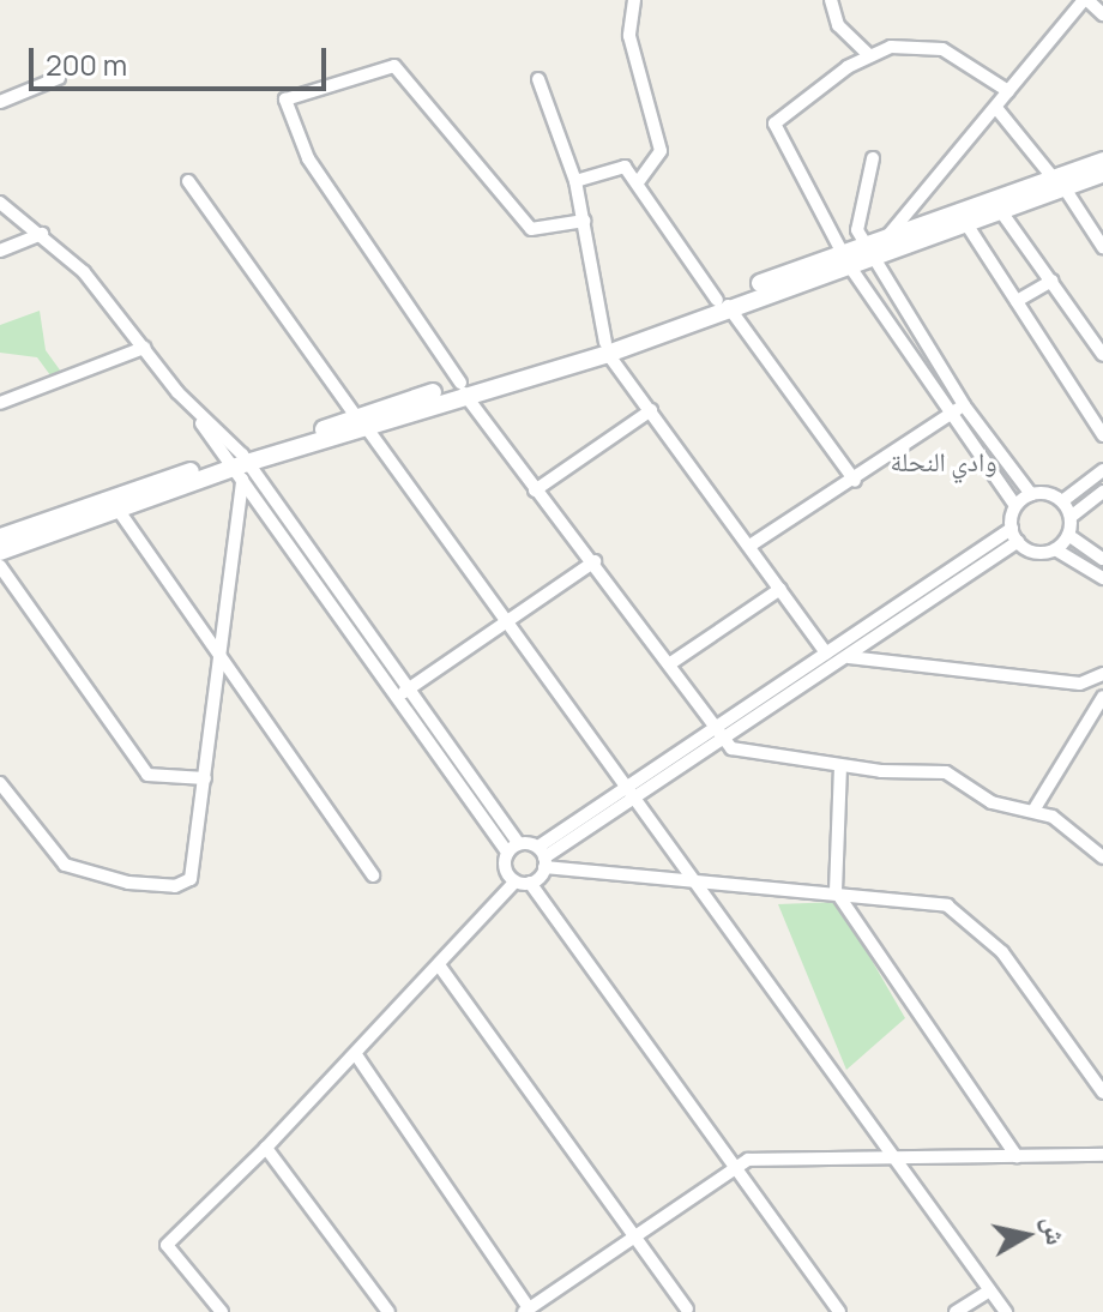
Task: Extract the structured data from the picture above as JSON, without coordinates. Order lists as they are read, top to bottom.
{
  "districts": ["وادي النحلة"],
  "scale_bar": "200 m",
  "north": "right"
}
